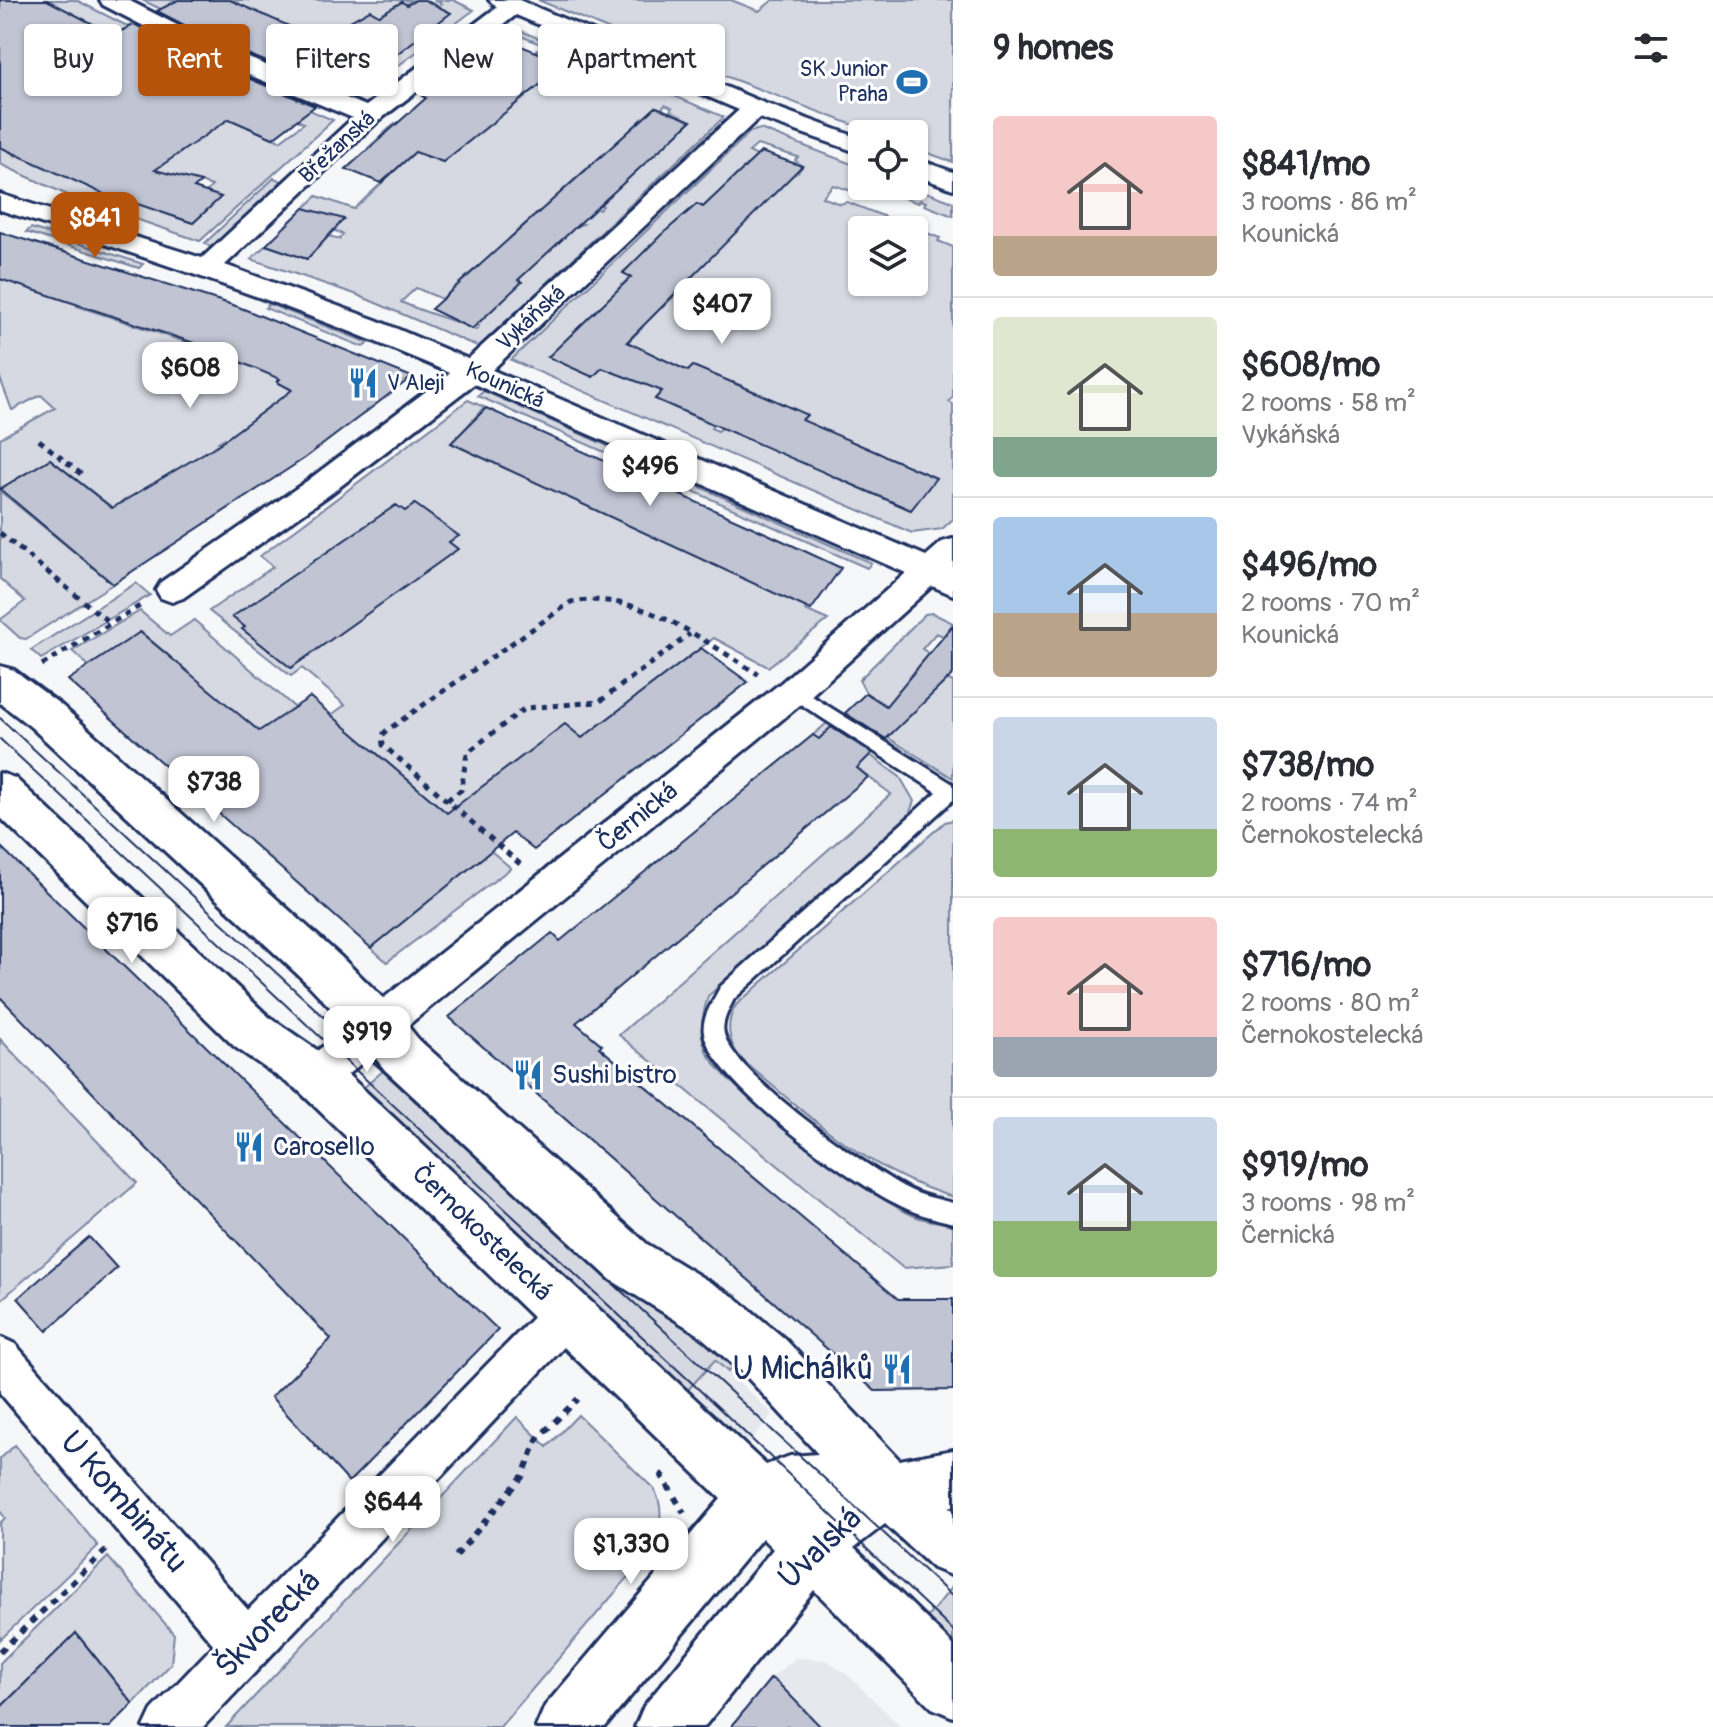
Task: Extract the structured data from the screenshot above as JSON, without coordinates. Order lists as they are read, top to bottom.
{
  "streets": {
    "main road": ["Černokostelecká", "Úvalská"],
    "street": [
      "Břežanská",
      "Vykáňská",
      "Kounická",
      "Černická",
      "U Kombinátu",
      "Škvorecká"
    ]
  },
  "crossings": [
    ["Břežanská", "Kounická"],
    ["Vykáňská", "Kounická"],
    ["Kounická", "Černická"],
    ["Černická", "Černokostelecká"],
    ["Černokostelecká", "Úvalská"],
    ["Černokostelecká", "Škvorecká"],
    ["U Kombinátu", "Škvorecká"]
  ],
  "places": {
    "sports": ["SK Junior Praha"],
    "restaurant": [
      "V Aleji",
      "Sushi bistro",
      "Carosello",
      "U Michálků"
    ]
  },
  "page": {
    "heading": "9 homes",
    "chip": [
      "Buy",
      "Rent",
      "Filters",
      "New",
      "Apartment"
    ],
    "list": [
      {
        "name": "$841/mo",
        "note": "3 rooms · 86 m² · Kounická"
      },
      {
        "name": "$608/mo",
        "note": "2 rooms · 58 m² · Vykáňská"
      },
      {
        "name": "$496/mo",
        "note": "2 rooms · 70 m² · Kounická"
      },
      {
        "name": "$738/mo",
        "note": "2 rooms · 74 m² · Černokostelecká"
      },
      {
        "name": "$716/mo",
        "note": "2 rooms · 80 m² · Černokostelecká"
      },
      {
        "name": "$919/mo",
        "note": "3 rooms · 98 m² · Černická"
      }
    ],
    "price": [
      "$841",
      "$407",
      "$608",
      "$496",
      "$738",
      "$716",
      "$919",
      "$644",
      "$1,330"
    ]
  }
}
